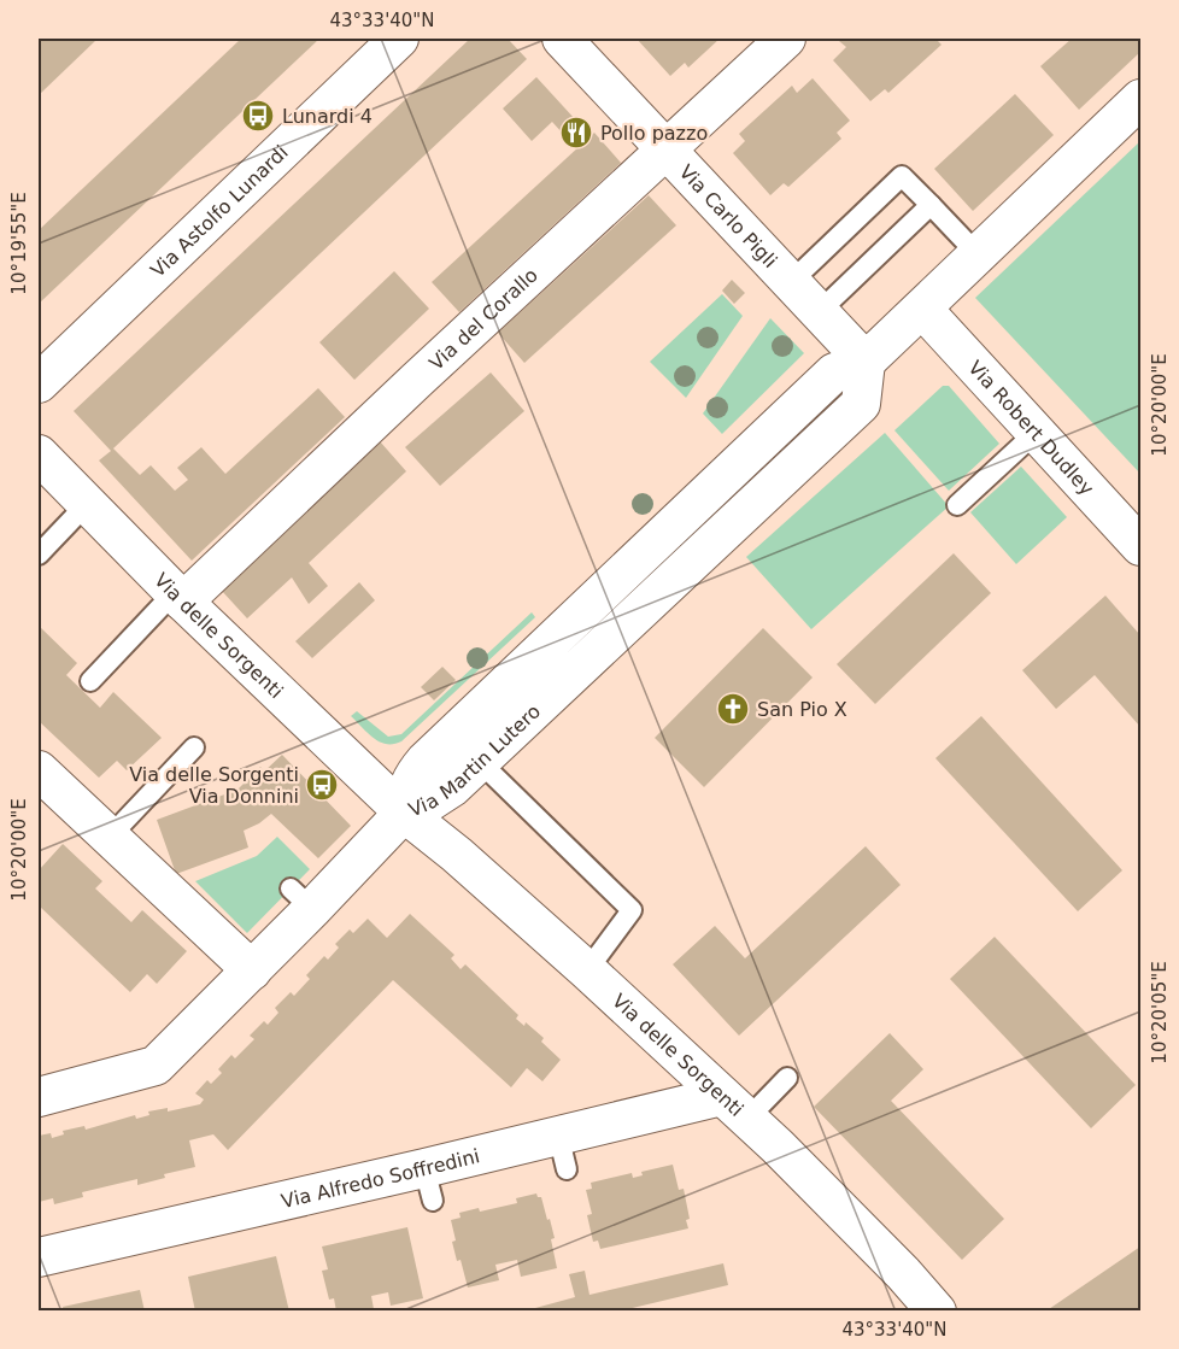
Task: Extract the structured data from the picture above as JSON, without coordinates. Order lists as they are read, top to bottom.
{
  "streets": {
    "street": [
      "Via Astolfo Lunardi",
      "Via Carlo Pigli",
      "Via del Corallo",
      "Via Robert Dudley",
      "Via delle Sorgenti",
      "Via Martin Lutero",
      "Via Alfredo Soffredini"
    ]
  },
  "crossings": [
    ["Via Carlo Pigli", "Via del Corallo"],
    ["Via Carlo Pigli", "Via Martin Lutero"],
    ["Via del Corallo", "Via delle Sorgenti"],
    ["Via Robert Dudley", "Via Martin Lutero"],
    ["Via delle Sorgenti", "Via Martin Lutero"],
    ["Via delle Sorgenti", "Via Alfredo Soffredini"]
  ],
  "places": {
    "bus stop": ["Lunardi 4", "Via delle Sorgenti Via Donnini"],
    "restaurant": ["Pollo pazzo"],
    "church": ["San Pio X"]
  },
  "coordinates": [
    "43°33'40\"N",
    "10°19'55\"E",
    "10°20'00\"E",
    "10°20'05\"E"
  ]
}
